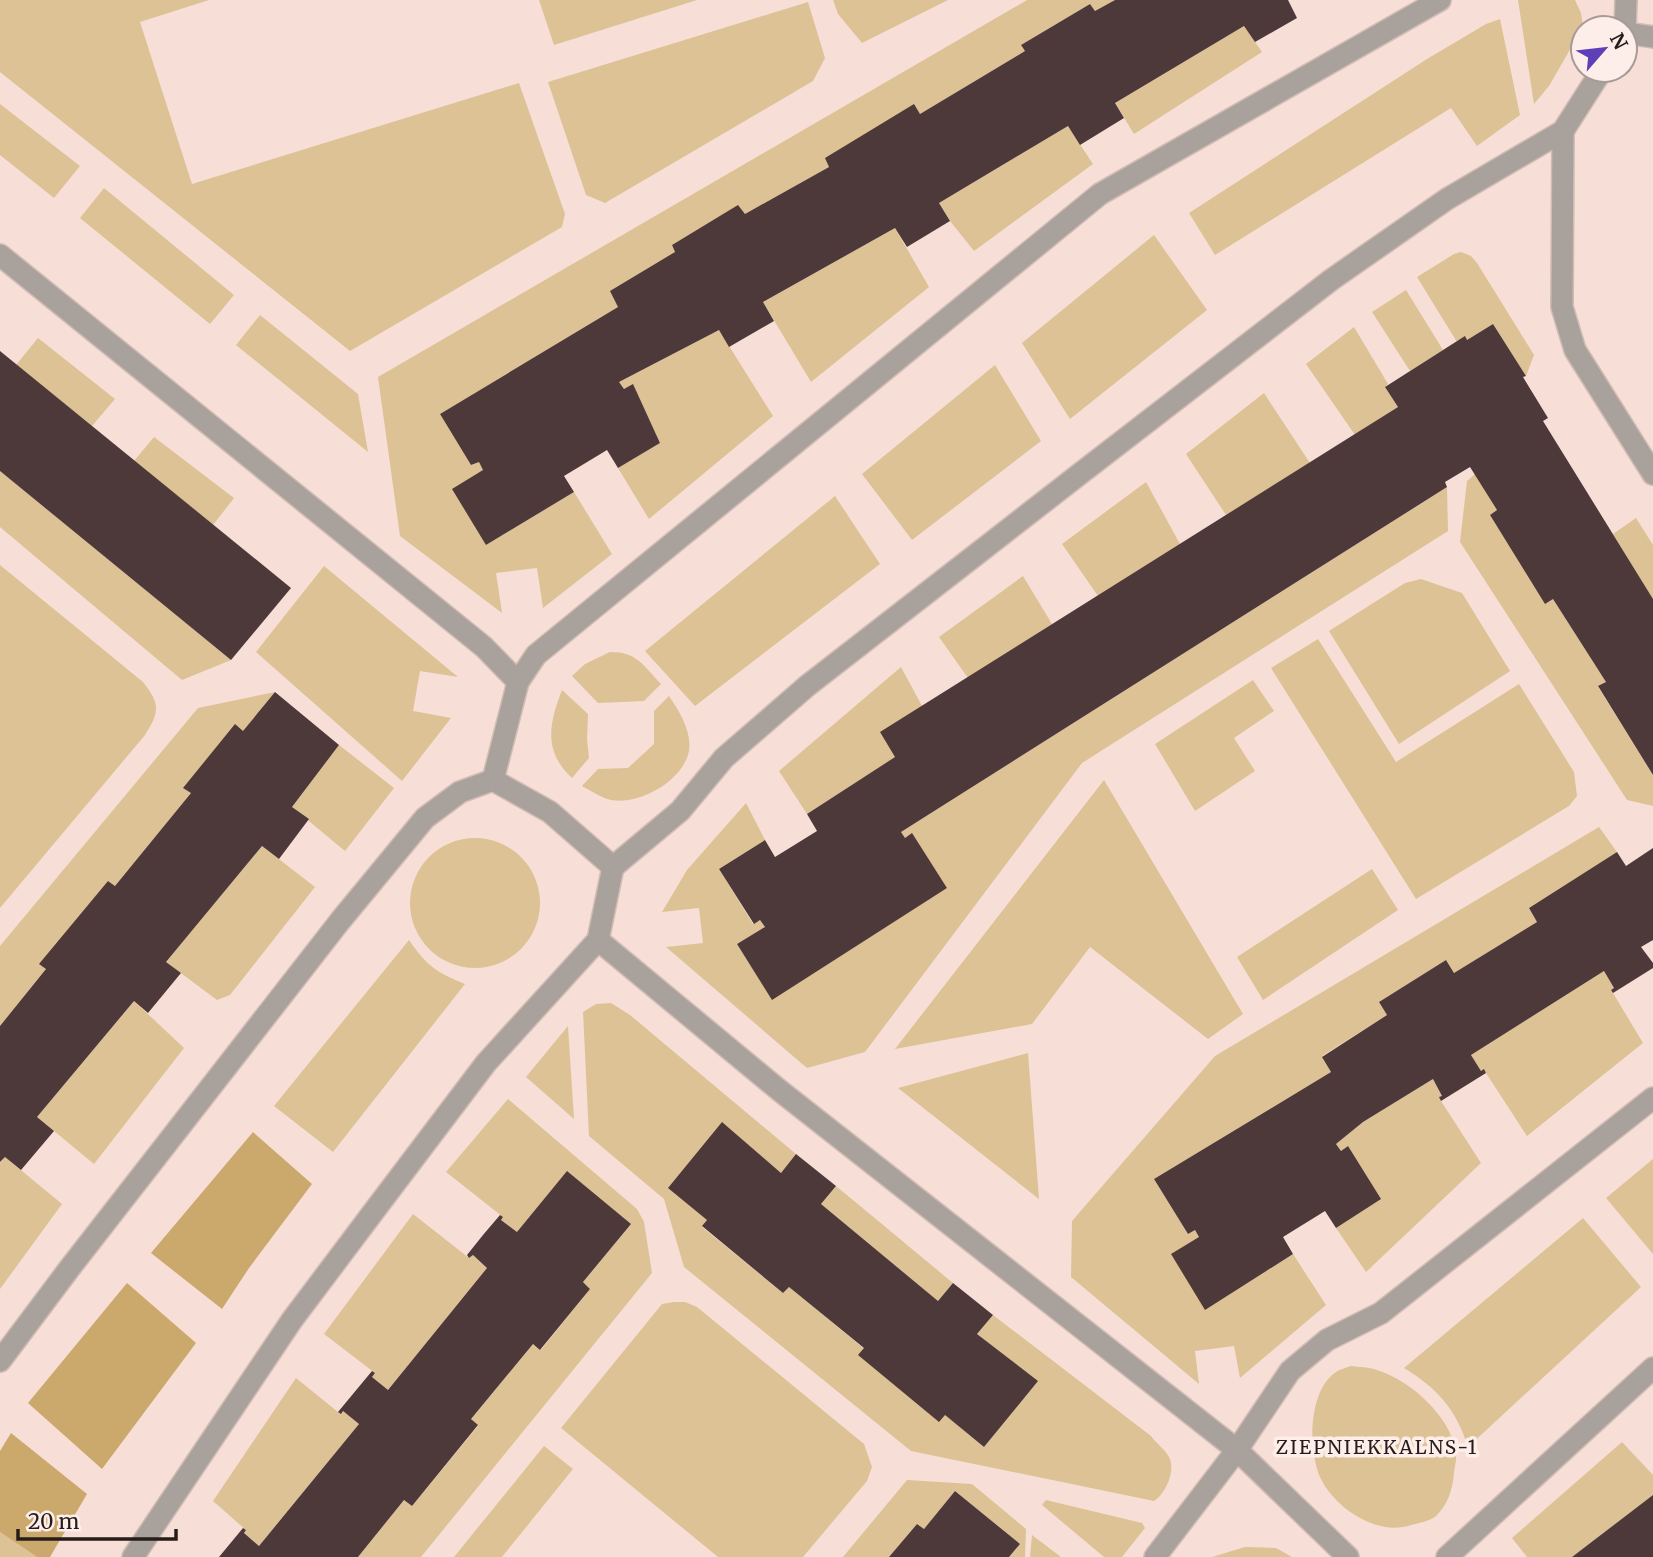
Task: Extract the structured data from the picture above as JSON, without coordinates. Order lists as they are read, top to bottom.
{
  "districts": ["ZIEPNIEKKALNS-1"],
  "scale_bar": "20 m",
  "north": "top right"
}
